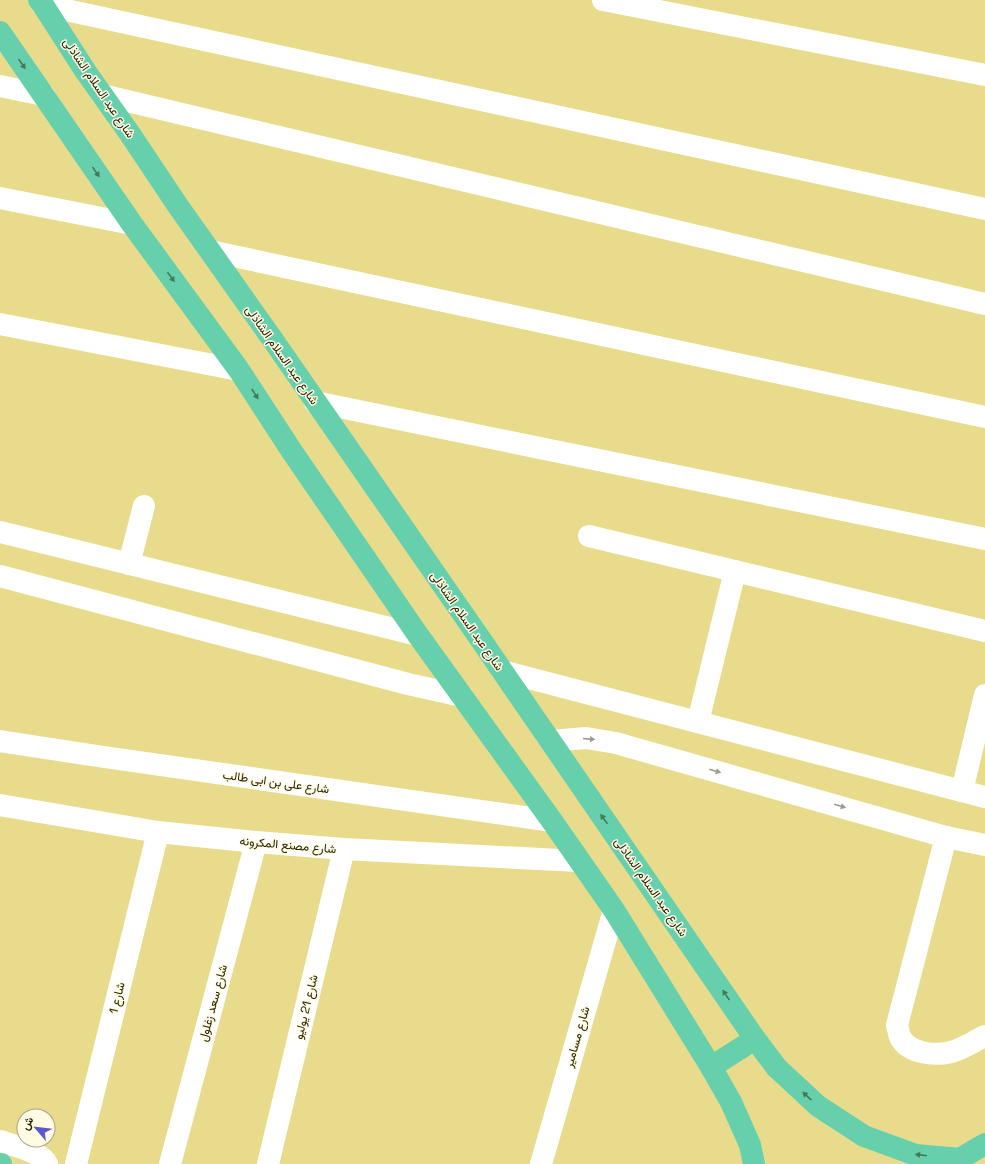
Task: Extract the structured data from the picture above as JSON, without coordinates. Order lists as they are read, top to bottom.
{
  "streets": {
    "main road": ["شارع عبد السلام الشاذلى"],
    "street": [
      "شارع على بن ابى طالب",
      "شارع مصنع المكرونه",
      "شارع 1",
      "شارع سعد زغلول",
      "شارع 21 يوليو",
      "شارع مسامير"
    ]
  },
  "crossings": [
    ["شارع مصنع المكرونه", "شارع 1"],
    ["شارع مصنع المكرونه", "شارع سعد زغلول"],
    ["شارع مصنع المكرونه", "شارع 21 يوليو"]
  ],
  "north": "top left"
}
